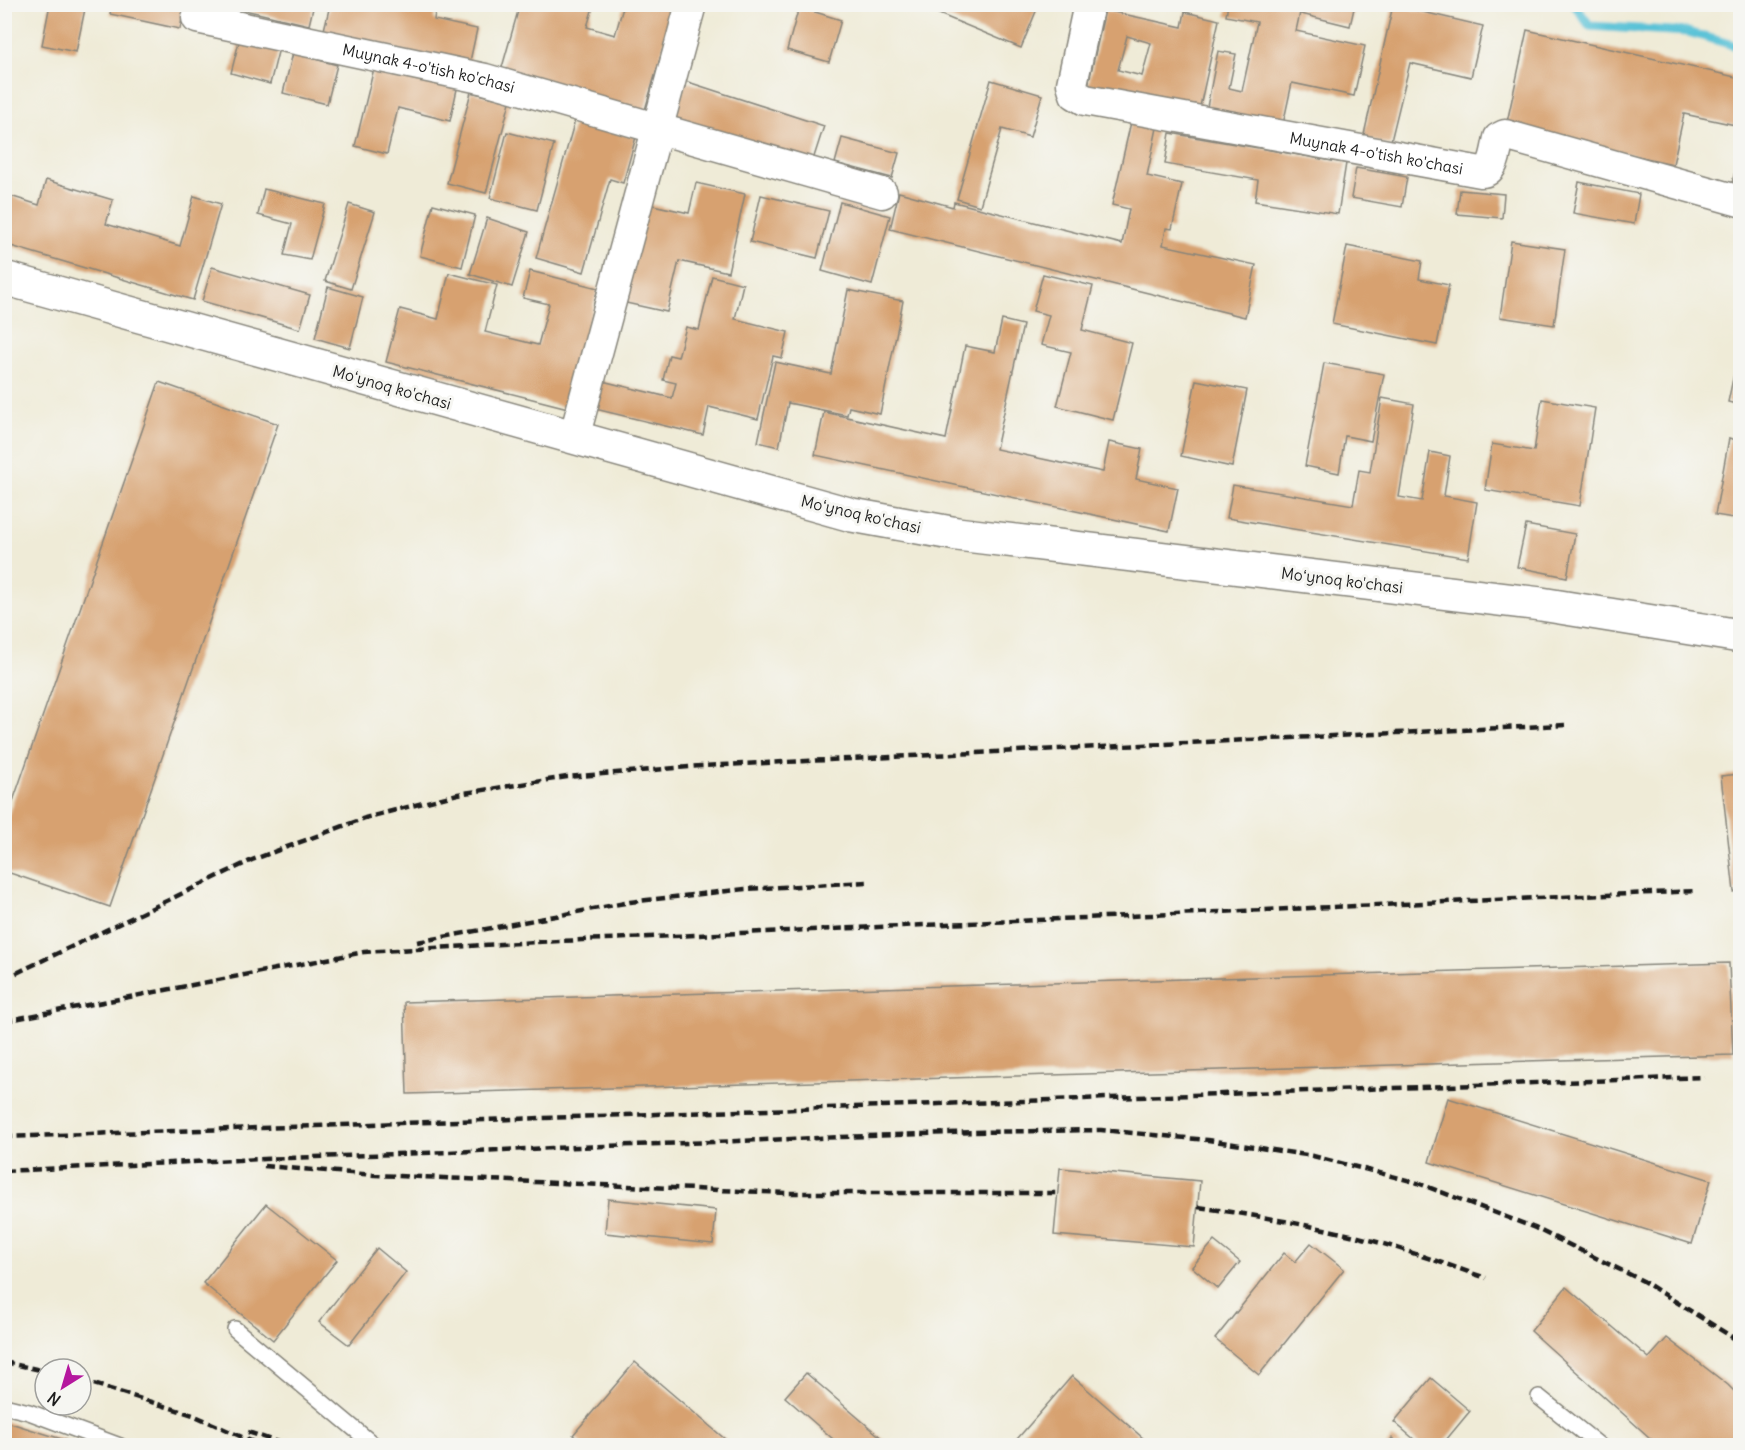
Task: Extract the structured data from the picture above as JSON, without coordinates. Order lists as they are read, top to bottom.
{
  "streets": {
    "street": ["Muynak 4-o'tish ko'chasi", "Moʻynoq ko'chasi"]
  },
  "north": "bottom left"
}
